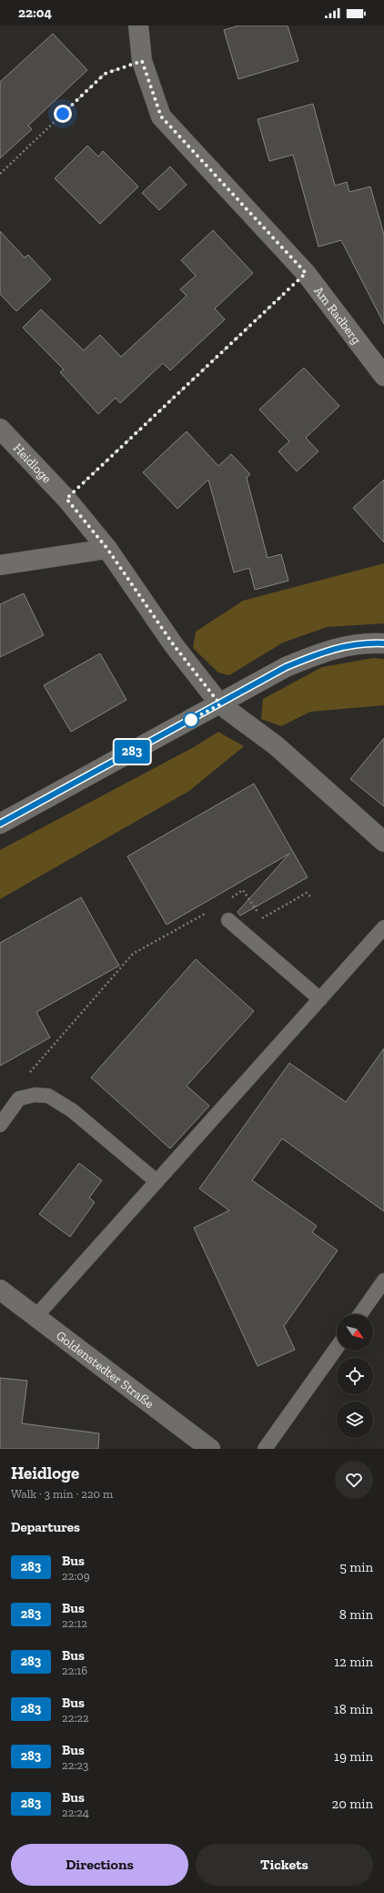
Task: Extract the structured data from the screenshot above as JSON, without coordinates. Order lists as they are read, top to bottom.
{
  "streets": {
    "street": ["Am Radberg", "Heidloge", "Goldenstedter Straße"]
  },
  "lines": ["bus line 283"],
  "north": "bottom right",
  "page": {
    "status": "22:04",
    "on_map": "283",
    "heading": [
      ["Heidloge", "Walk · 3 min · 220 m"],
      "Departures"
    ],
    "list": [
      {
        "mark": "283",
        "name": "Bus",
        "note": "22:09",
        "value": "5 min"
      },
      {
        "mark": "283",
        "name": "Bus",
        "note": "22:12",
        "value": "8 min"
      },
      {
        "mark": "283",
        "name": "Bus",
        "note": "22:16",
        "value": "12 min"
      },
      {
        "mark": "283",
        "name": "Bus",
        "note": "22:22",
        "value": "18 min"
      },
      {
        "mark": "283",
        "name": "Bus",
        "note": "22:23",
        "value": "19 min"
      },
      {
        "mark": "283",
        "name": "Bus",
        "note": "22:24",
        "value": "20 min"
      }
    ],
    "buttons": ["Directions", "Tickets"]
  }
}
